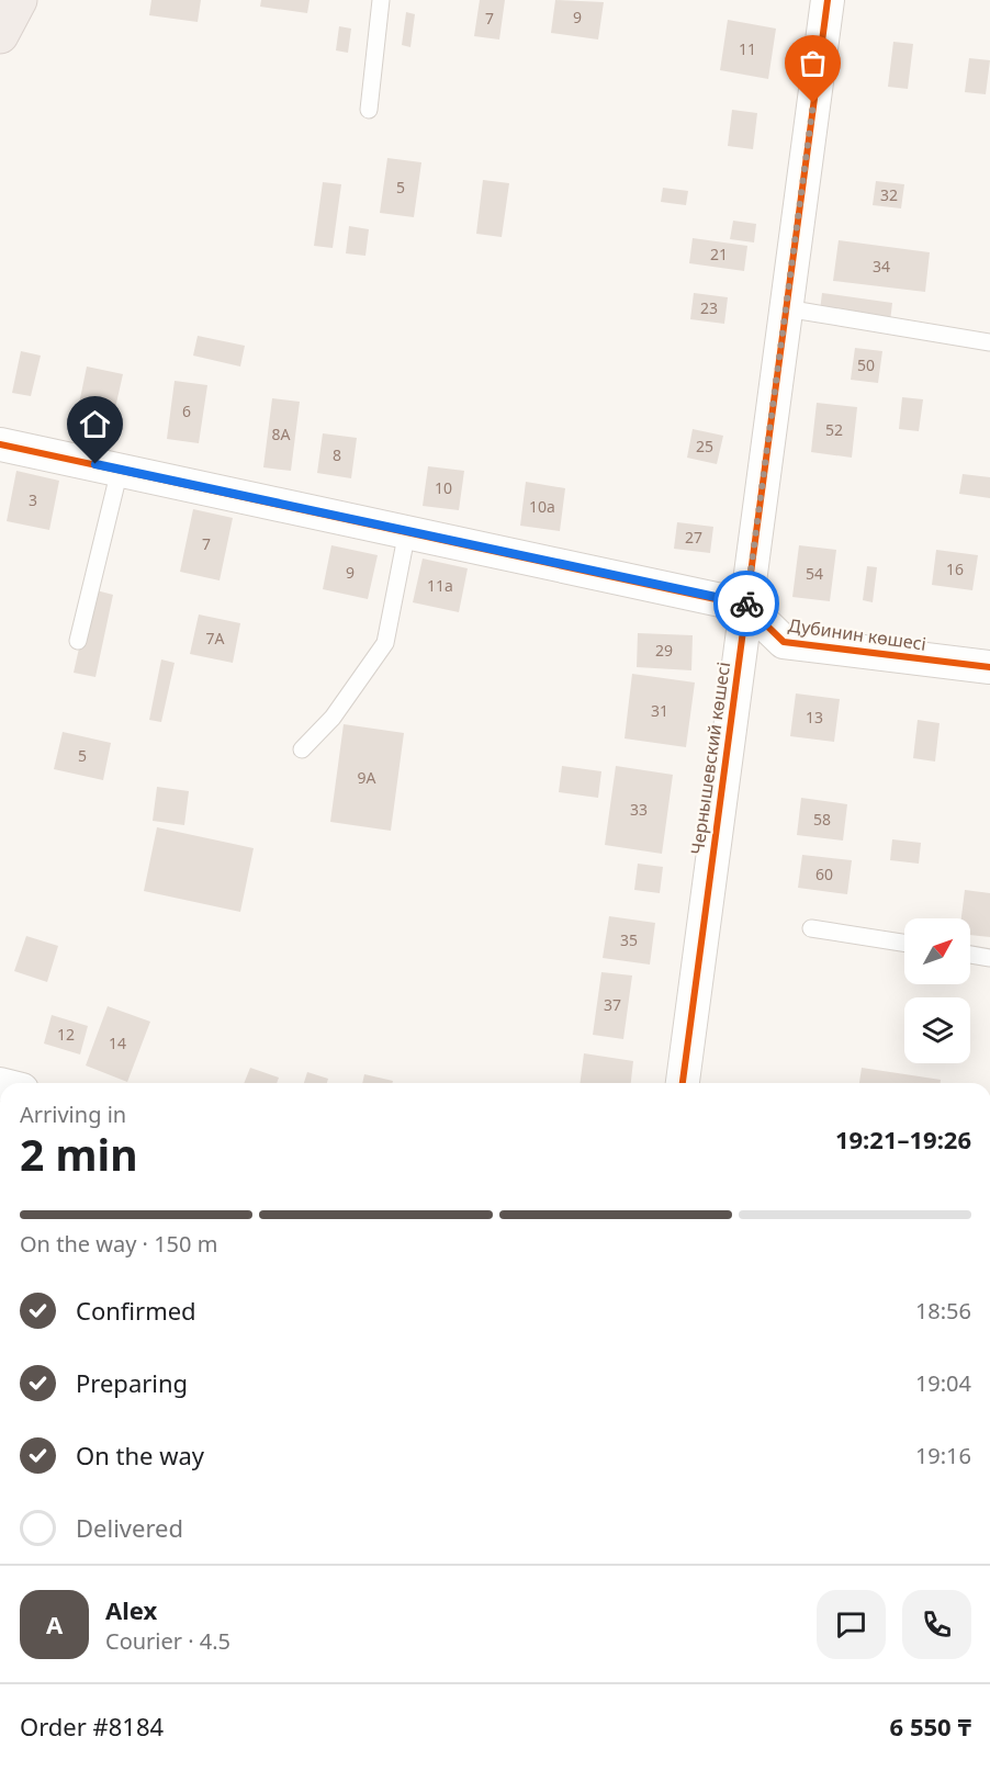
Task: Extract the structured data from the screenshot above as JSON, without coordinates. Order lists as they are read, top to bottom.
{
  "streets": {
    "street": ["Дубинин көшесі", "Чернышевский көшесі"]
  },
  "crossings": [
    ["Дубинин көшесі", "Чернышевский көшесі"]
  ],
  "house_numbers": [
    "9",
    "7",
    "11",
    "5",
    "32",
    "21",
    "34",
    "23",
    "50",
    "6",
    "52",
    "8А",
    "25",
    "8",
    "10",
    "3",
    "10а",
    "27",
    "7",
    "16",
    "9",
    "54",
    "11а",
    "7А",
    "29",
    "31",
    "13",
    "5",
    "9А",
    "33",
    "58",
    "60",
    "35",
    "37",
    "12",
    "14"
  ],
  "north": "top right",
  "page": {
    "heading": ["2 min", "Arriving in", "19:21–19:26"],
    "panel": [
      "Alex",
      "Courier · 4.5",
      "Order #8184",
      "6 550 ₸"
    ],
    "bar": "On the way · 150 m",
    "list": [
      ["Confirmed", "18:56"],
      ["Preparing", "19:04"],
      ["On the way", "19:16"],
      "Delivered"
    ],
    "round": "A"
  }
}
